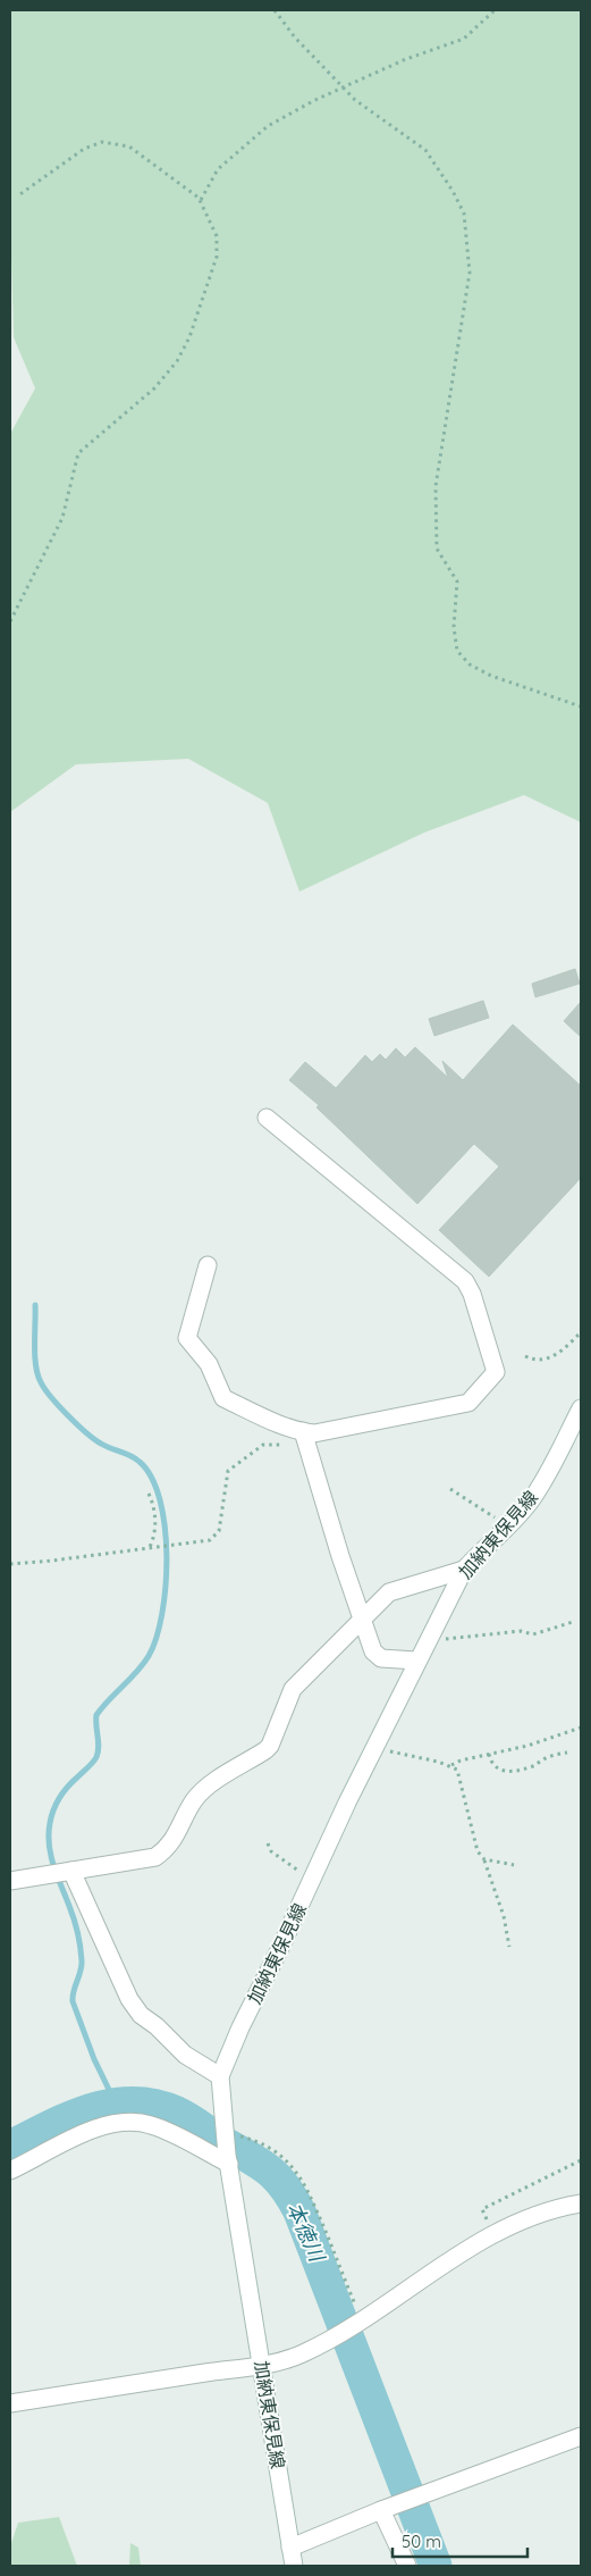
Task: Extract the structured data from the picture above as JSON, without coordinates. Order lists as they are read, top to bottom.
{
  "streets": {
    "street": ["加納東保見線"]
  },
  "water": ["本徳川"],
  "scale_bar": "50 m"
}
